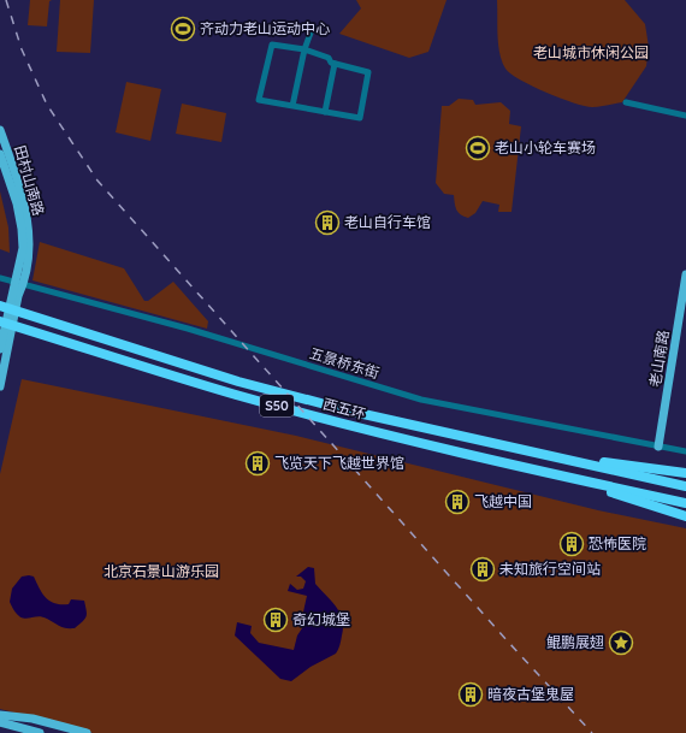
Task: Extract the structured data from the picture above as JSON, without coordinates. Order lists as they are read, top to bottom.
{
  "streets": {
    "highway": ["S50", "西五环"],
    "main road": ["田村山南路", "老山南路"],
    "street": ["五景桥东街"]
  },
  "crossings": [
    ["田村山南路", "五景桥东街"],
    ["老山南路", "五景桥东街"]
  ],
  "parks": ["老山城市休闲公园", "北京石景山游乐园"],
  "places": {
    "sports": ["齐动力老山运动中心", "老山小轮车赛场"],
    "building": [
      "老山自行车馆",
      "飞览天下飞越世界馆",
      "飞越中国",
      "恐怖医院",
      "未知旅行空间站",
      "奇幻城堡",
      "暗夜古堡鬼屋"
    ],
    "place": ["鲲鹏展翅"]
  }
}
